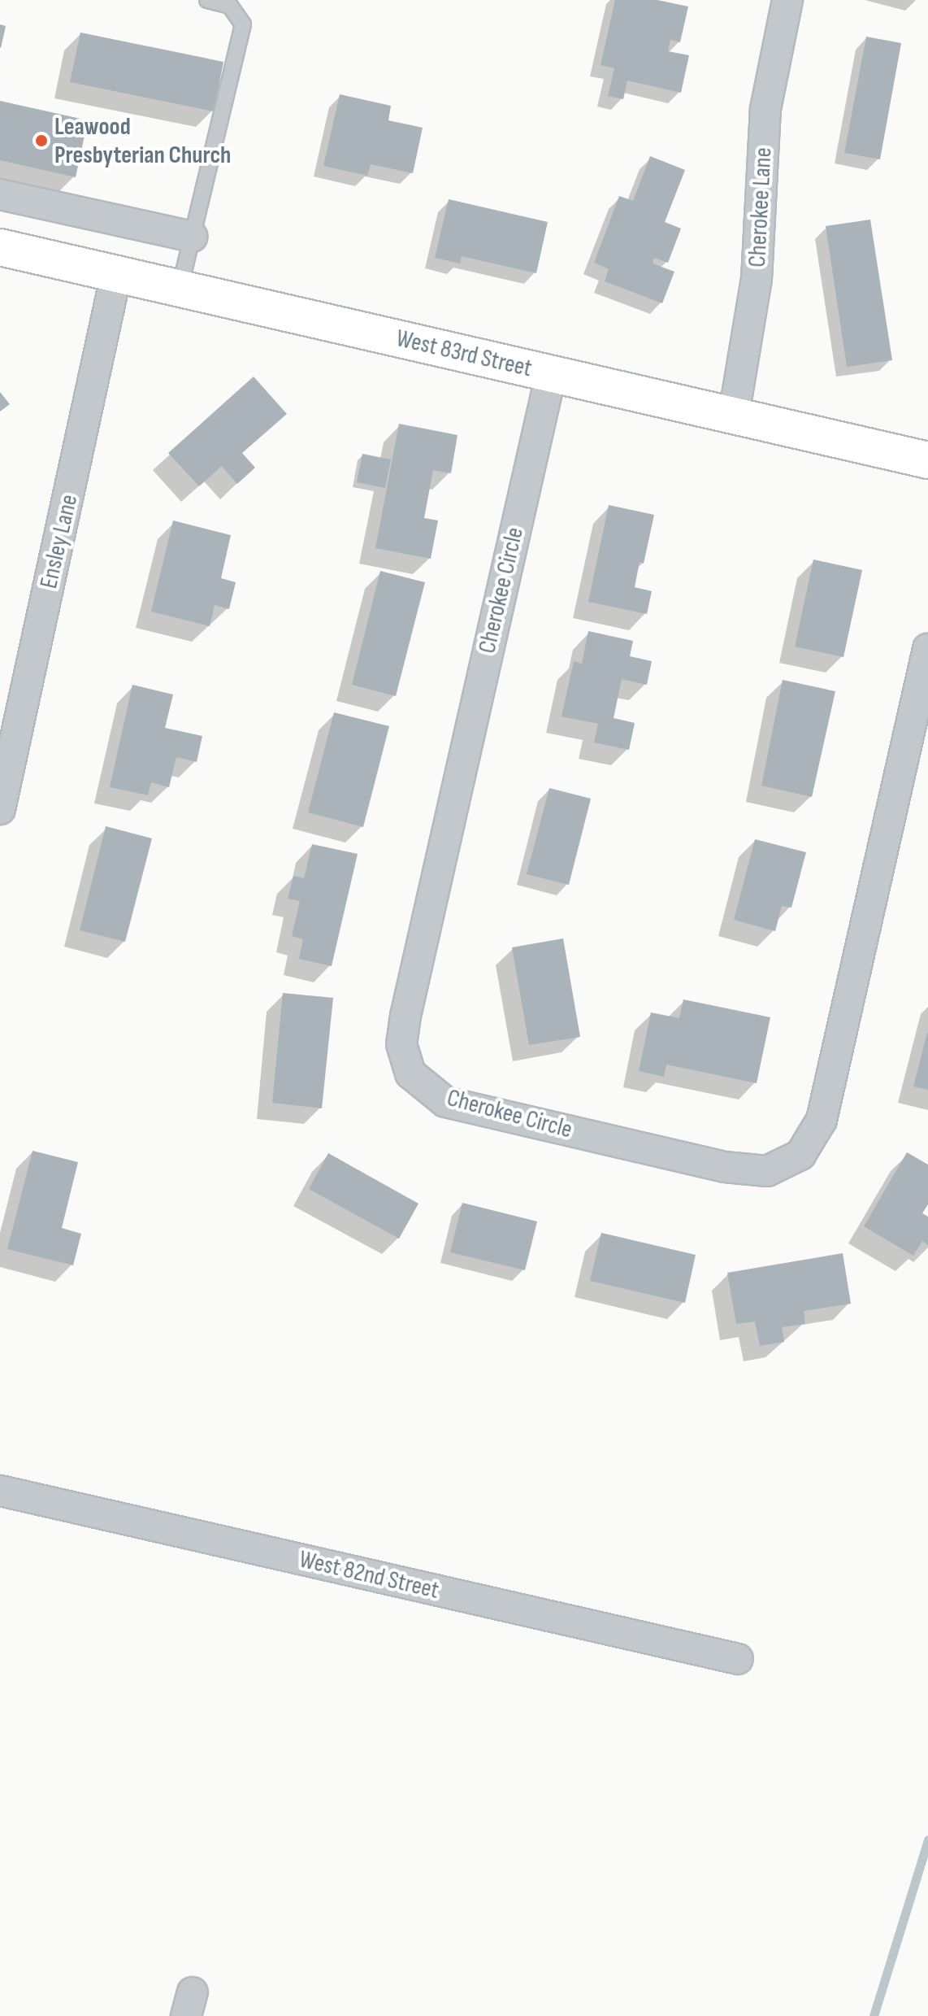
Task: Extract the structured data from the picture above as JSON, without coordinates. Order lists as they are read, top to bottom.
{
  "streets": {
    "street": [
      "Cherokee Lane",
      "West 83rd Street",
      "Ensley Lane",
      "Cherokee Circle",
      "West 82nd Street"
    ]
  },
  "crossings": [
    ["Cherokee Lane", "West 83rd Street"],
    ["West 83rd Street", "Ensley Lane"],
    ["West 83rd Street", "Cherokee Circle"]
  ],
  "places": ["Leawood Presbyterian Church"]
}
